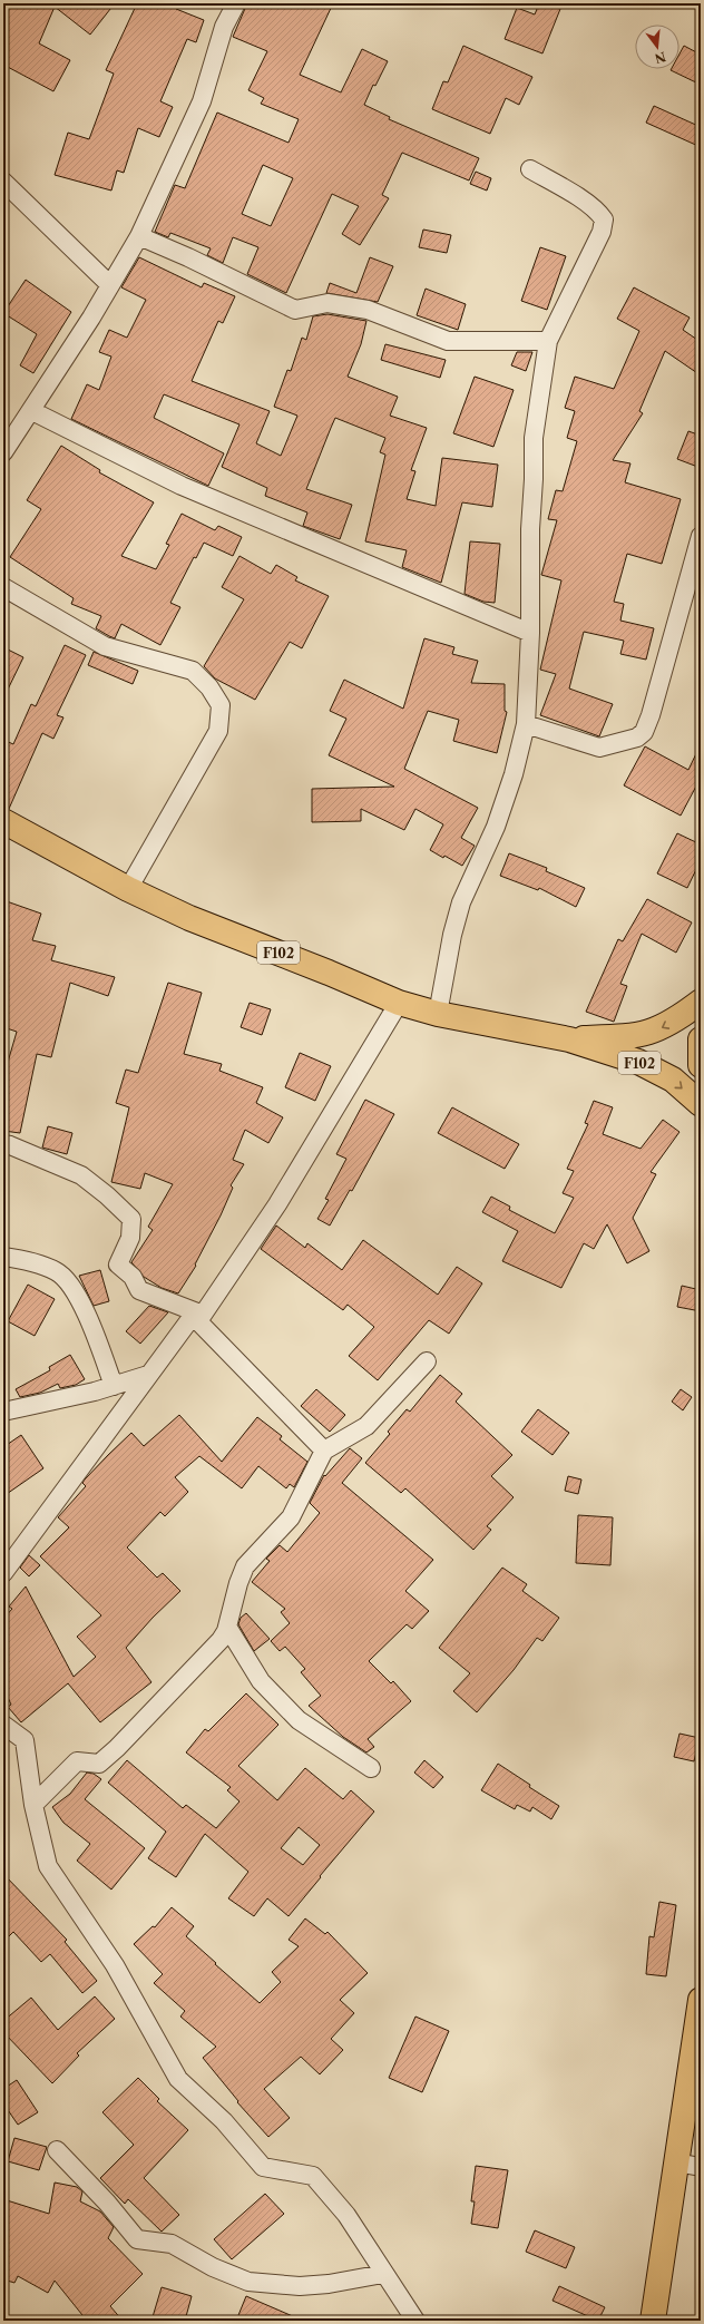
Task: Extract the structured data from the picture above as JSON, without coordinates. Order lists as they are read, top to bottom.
{
  "streets": {
    "main road": ["F102"]
  },
  "north": "bottom"
}
